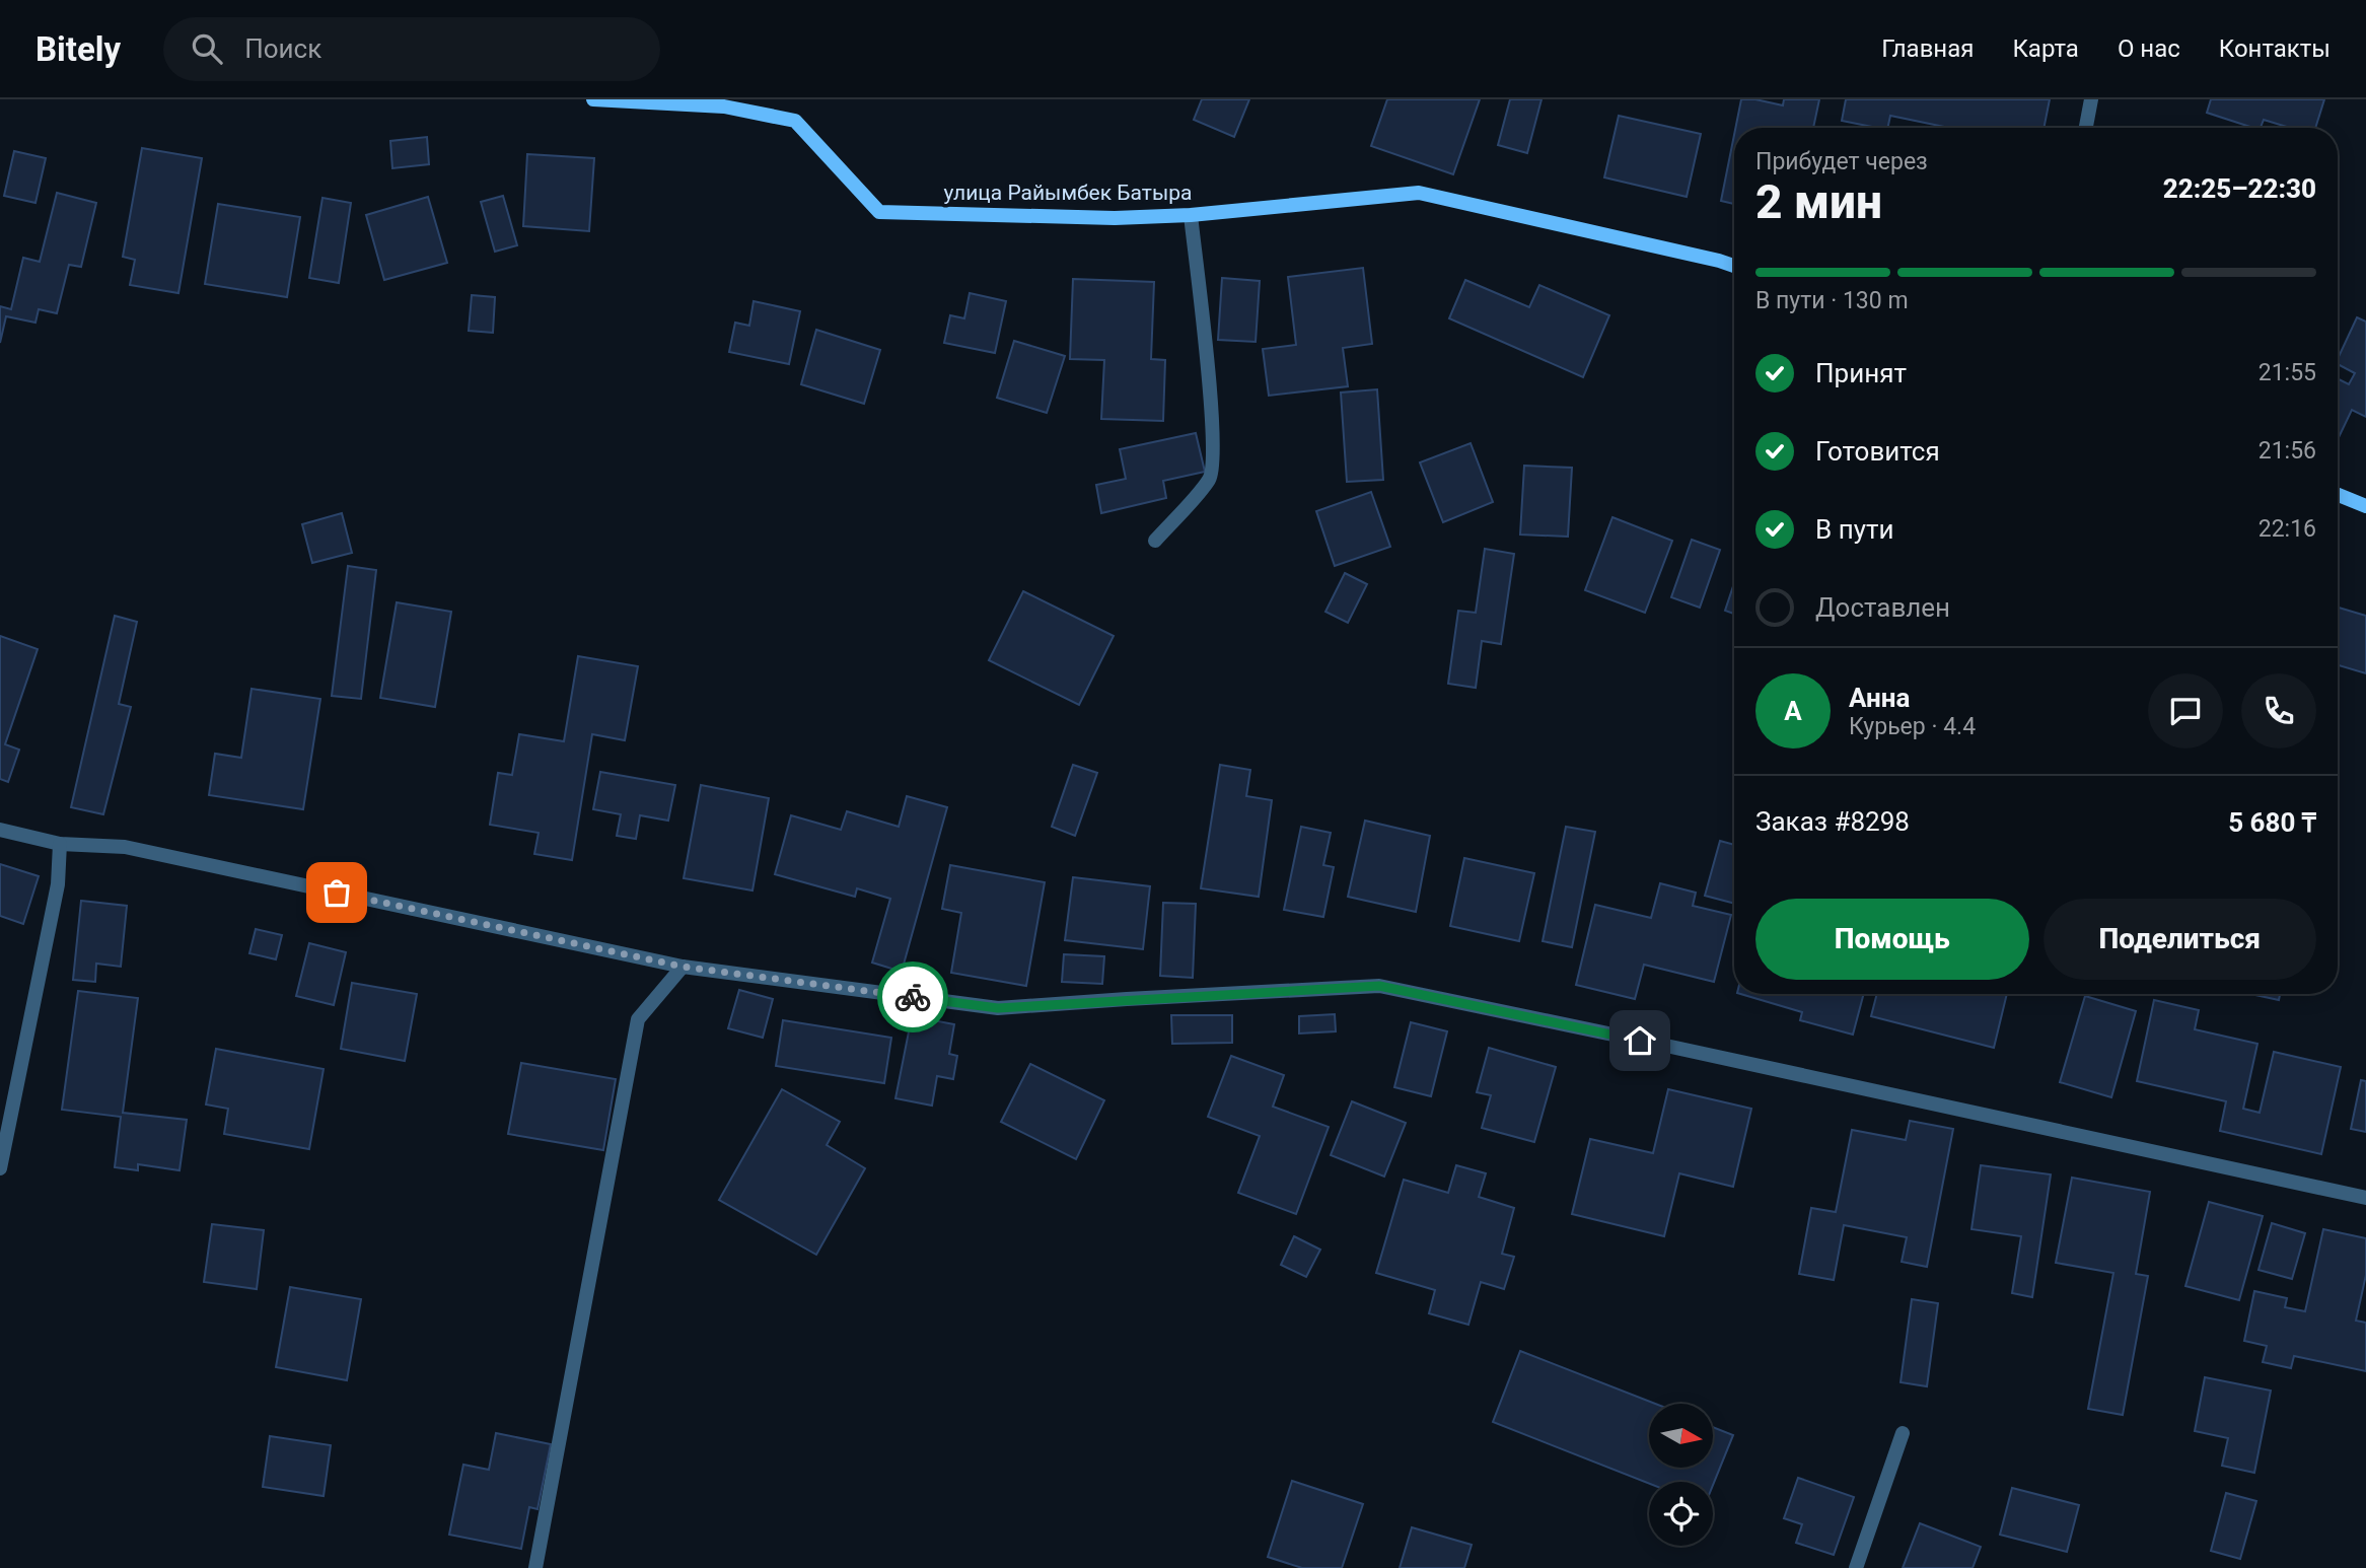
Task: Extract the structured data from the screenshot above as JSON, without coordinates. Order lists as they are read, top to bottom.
{
  "streets": {
    "street": ["улица Райымбек Батыра"]
  },
  "north": "right",
  "page": {
    "header": "Bitely",
    "search": "Поиск",
    "nav": [
      "Главная",
      "Карта",
      "О нас",
      "Контакты"
    ],
    "heading": ["2 мин", "Прибудет через", "22:25–22:30"],
    "panel": [
      "Анна",
      "Курьер · 4.4",
      "Заказ #8298",
      "5 680 ₸"
    ],
    "bar": "В пути · 130 m",
    "list": [
      ["Принят", "21:55"],
      ["Готовится", "21:56"],
      ["В пути", "22:16"],
      "Доставлен"
    ],
    "round": "А",
    "buttons": ["Помощь", "Поделиться"]
  }
}
